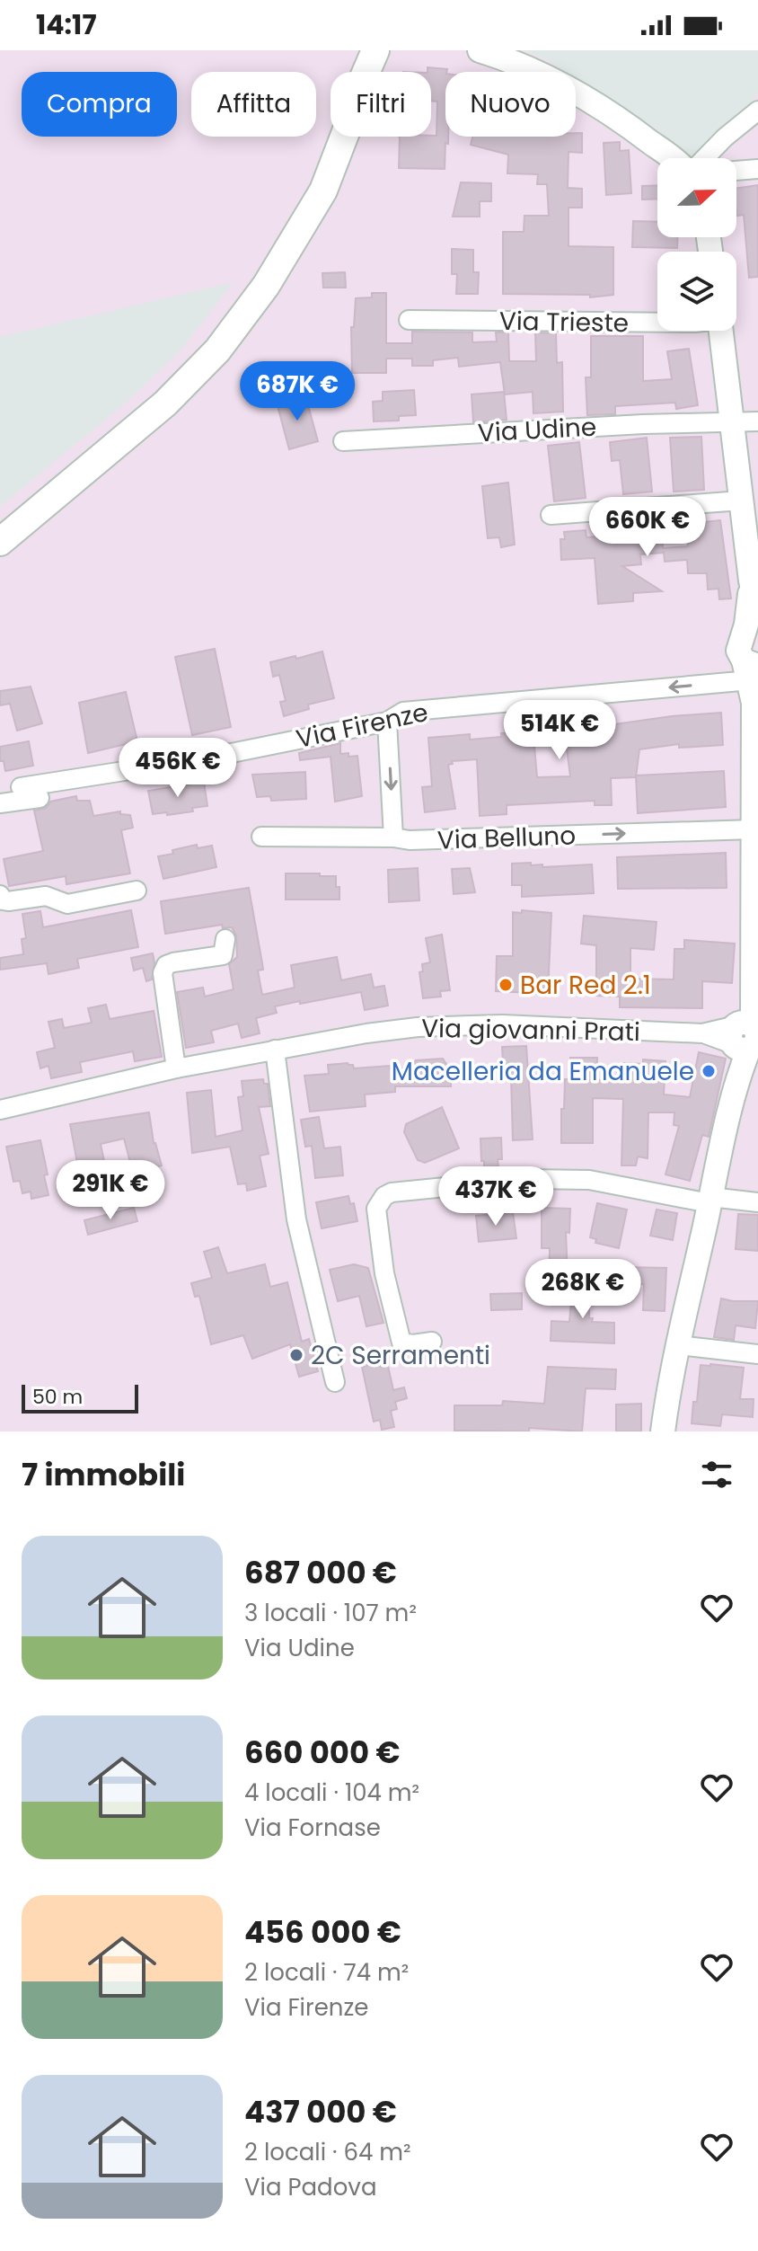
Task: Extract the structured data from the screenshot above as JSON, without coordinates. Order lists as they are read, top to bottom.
{
  "streets": {
    "street": [
      "Via Trieste",
      "Via Udine",
      "Via Firenze",
      "Via Belluno",
      "Via giovanni Prati"
    ]
  },
  "one_way": ["Via Firenze", "Via Belluno"],
  "places": ["Bar Red 2.1", "Macelleria da Emanuele", "2C Serramenti"],
  "scale_bar": "50 m",
  "north": "right",
  "page": {
    "status": "14:17",
    "chip": [
      "Compra",
      "Affitta",
      "Filtri",
      "Nuovo"
    ],
    "price": [
      "687K €",
      "660K €",
      "514K €",
      "456K €",
      "291K €",
      "437K €",
      "268K €"
    ],
    "scale": "50 m",
    "heading": "7 immobili",
    "list": [
      {
        "name": "687 000 €",
        "note": "3 locali · 107 m² · Via Udine"
      },
      {
        "name": "660 000 €",
        "note": "4 locali · 104 m² · Via Fornase"
      },
      {
        "name": "456 000 €",
        "note": "2 locali · 74 m² · Via Firenze"
      },
      {
        "name": "437 000 €",
        "note": "2 locali · 64 m² · Via Padova"
      }
    ]
  }
}
